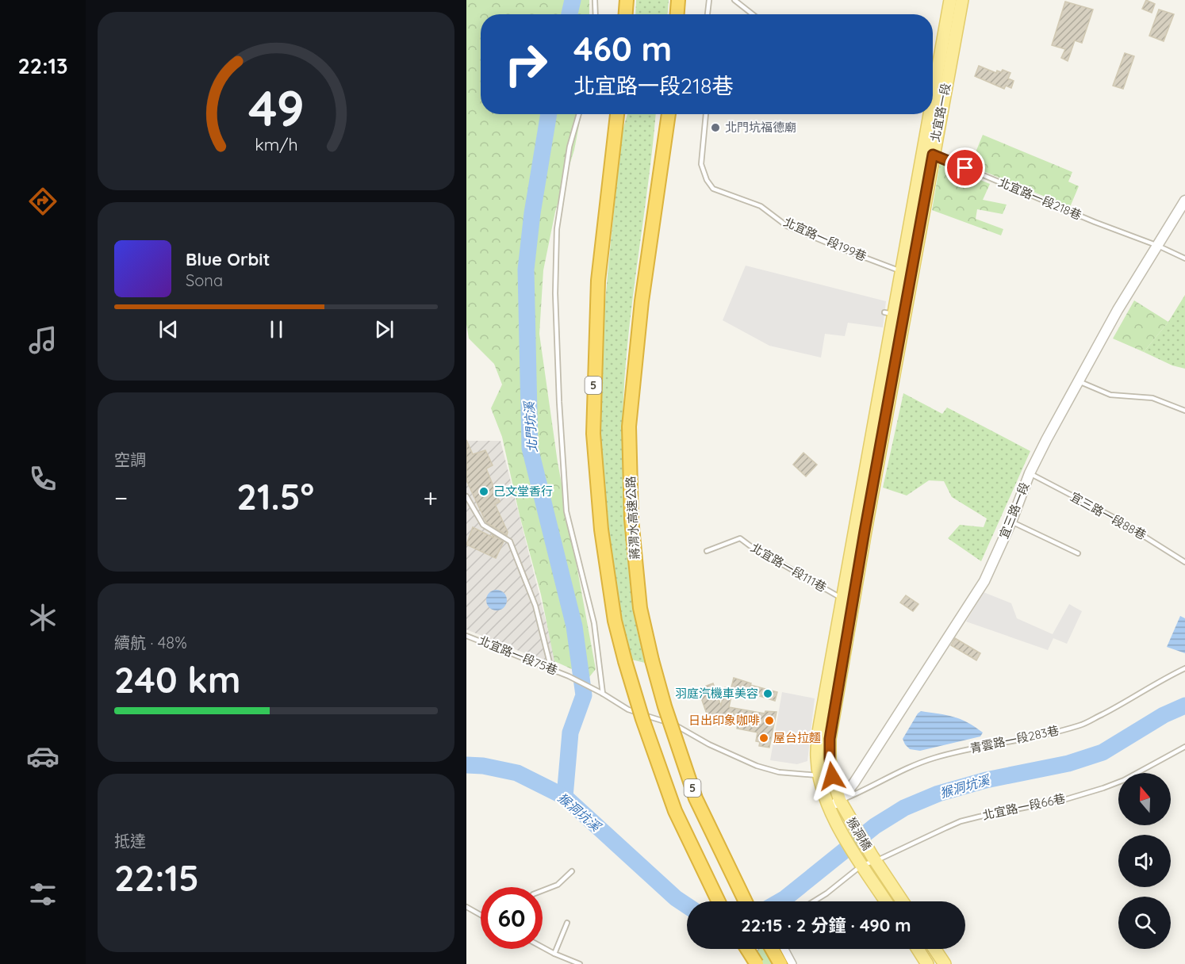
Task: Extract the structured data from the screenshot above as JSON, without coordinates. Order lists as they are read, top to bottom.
{
  "streets": {
    "highway": ["5", "蔣渭水高速公路"],
    "main road": ["北宜路一段", "猴洞橋"],
    "street": ["宜三路一段"],
    "lane": [
      "北宜路一段218巷",
      "北宜路一段199巷",
      "宜三路一段88巷",
      "北宜路一段111巷",
      "北宜路一段75巷",
      "青雲路一段283巷",
      "北宜路一段66巷"
    ]
  },
  "crossings": [
    ["北宜路一段", "北宜路一段218巷"],
    ["北宜路一段", "北宜路一段199巷"],
    ["北宜路一段", "宜三路一段"],
    ["北宜路一段", "北宜路一段111巷"],
    ["北宜路一段", "青雲路一段283巷"],
    ["北宜路一段", "猴洞橋"],
    ["北宜路一段218巷", "宜三路一段"],
    ["宜三路一段", "宜三路一段88巷"],
    ["宜三路一段", "青雲路一段283巷"],
    ["北宜路一段66巷", "猴洞橋"]
  ],
  "water": ["北門坑溪", "猴洞坑溪"],
  "places": [
    "北門坑福德廟",
    "己文堂香行",
    "羽庭汽機車美容",
    "日出印象咖啡",
    "屋台拉麵"
  ],
  "north": "top",
  "page": {
    "tabs": "22:13",
    "turn": ["460 m", "北宜路一段218巷"],
    "song": ["Blue Orbit", "Sona"],
    "tile": [
      "空調",
      ["續航 · 48%", "240 km"],
      ["抵達", "22:15"]
    ],
    "heat": ["−", "21.5°", "+"],
    "limit": "60",
    "trip": "22:15 · 2 分鐘 · 490 m",
    "gauge": ["49", "km/h"]
  }
}
